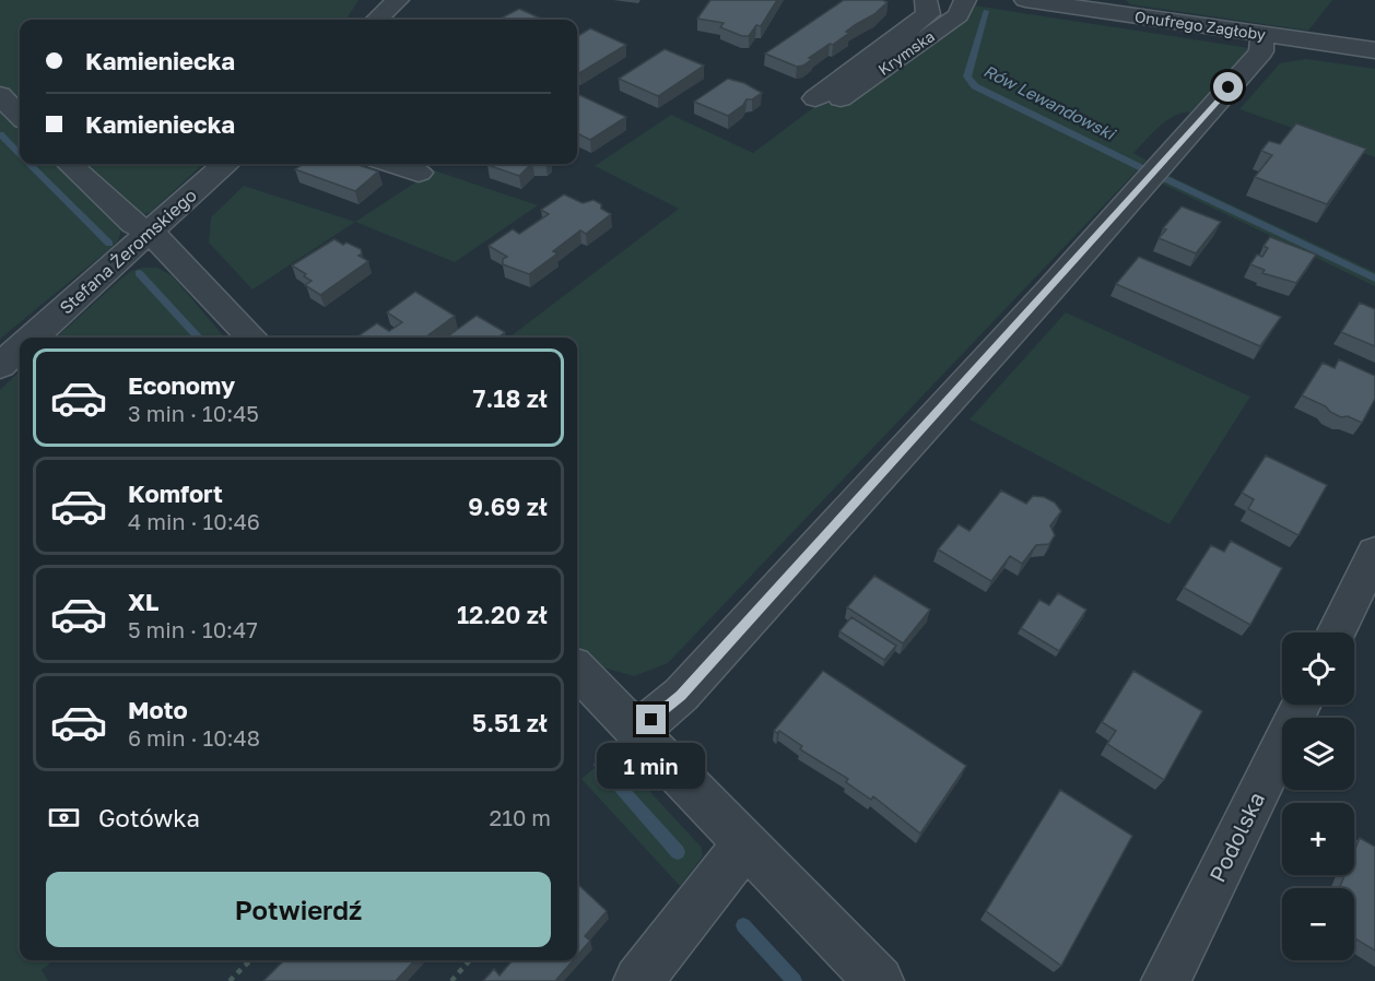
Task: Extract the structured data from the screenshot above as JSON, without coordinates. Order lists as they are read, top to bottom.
{
  "streets": {
    "street": [
      "Onufrego Zagłoby",
      "Krymska",
      "Stefana Żeromskiego",
      "Podolska"
    ]
  },
  "water": ["Rów Lewandowski"],
  "page": {
    "banner": ["Kamieniecka", "Kamieniecka"],
    "list": [
      {
        "name": "Economy",
        "note": "3 min · 10:45",
        "value": "7.18 zł"
      },
      {
        "name": "Komfort",
        "note": "4 min · 10:46",
        "value": "9.69 zł"
      },
      {
        "name": "XL",
        "note": "5 min · 10:47",
        "value": "12.20 zł"
      },
      {
        "name": "Moto",
        "note": "6 min · 10:48",
        "value": "5.51 zł"
      }
    ],
    "map_buttons": ["+", "−"],
    "bubble": "1 min",
    "pay": ["Gotówka", "210 m"],
    "buttons": "Potwierdź"
  }
}
